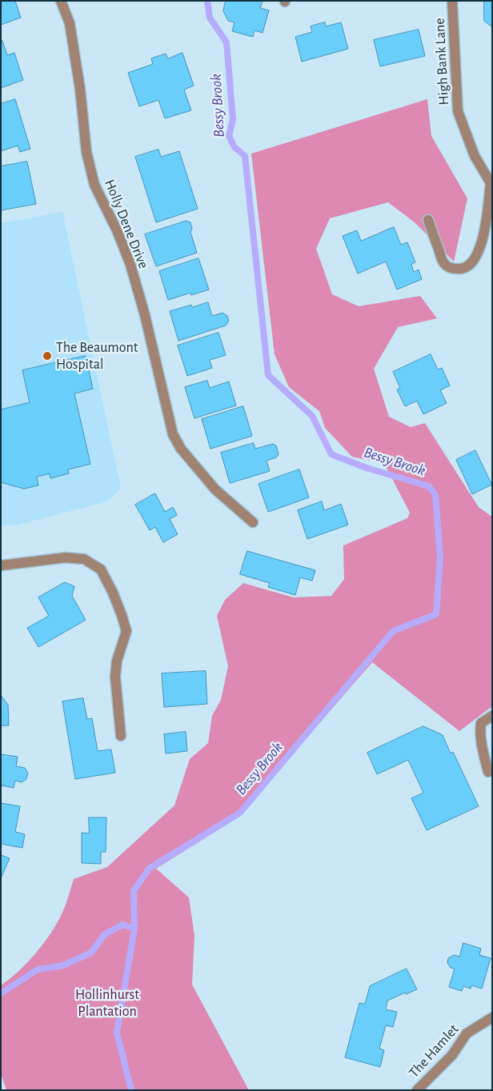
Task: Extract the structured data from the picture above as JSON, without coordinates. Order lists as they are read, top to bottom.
{
  "streets": {
    "street": ["High Bank Lane", "Holly Dene Drive", "The Hamlet"]
  },
  "water": ["Bessy Brook"],
  "parks": ["Hollinhurst Plantation"],
  "places": ["The Beaumont Hospital"]
}
